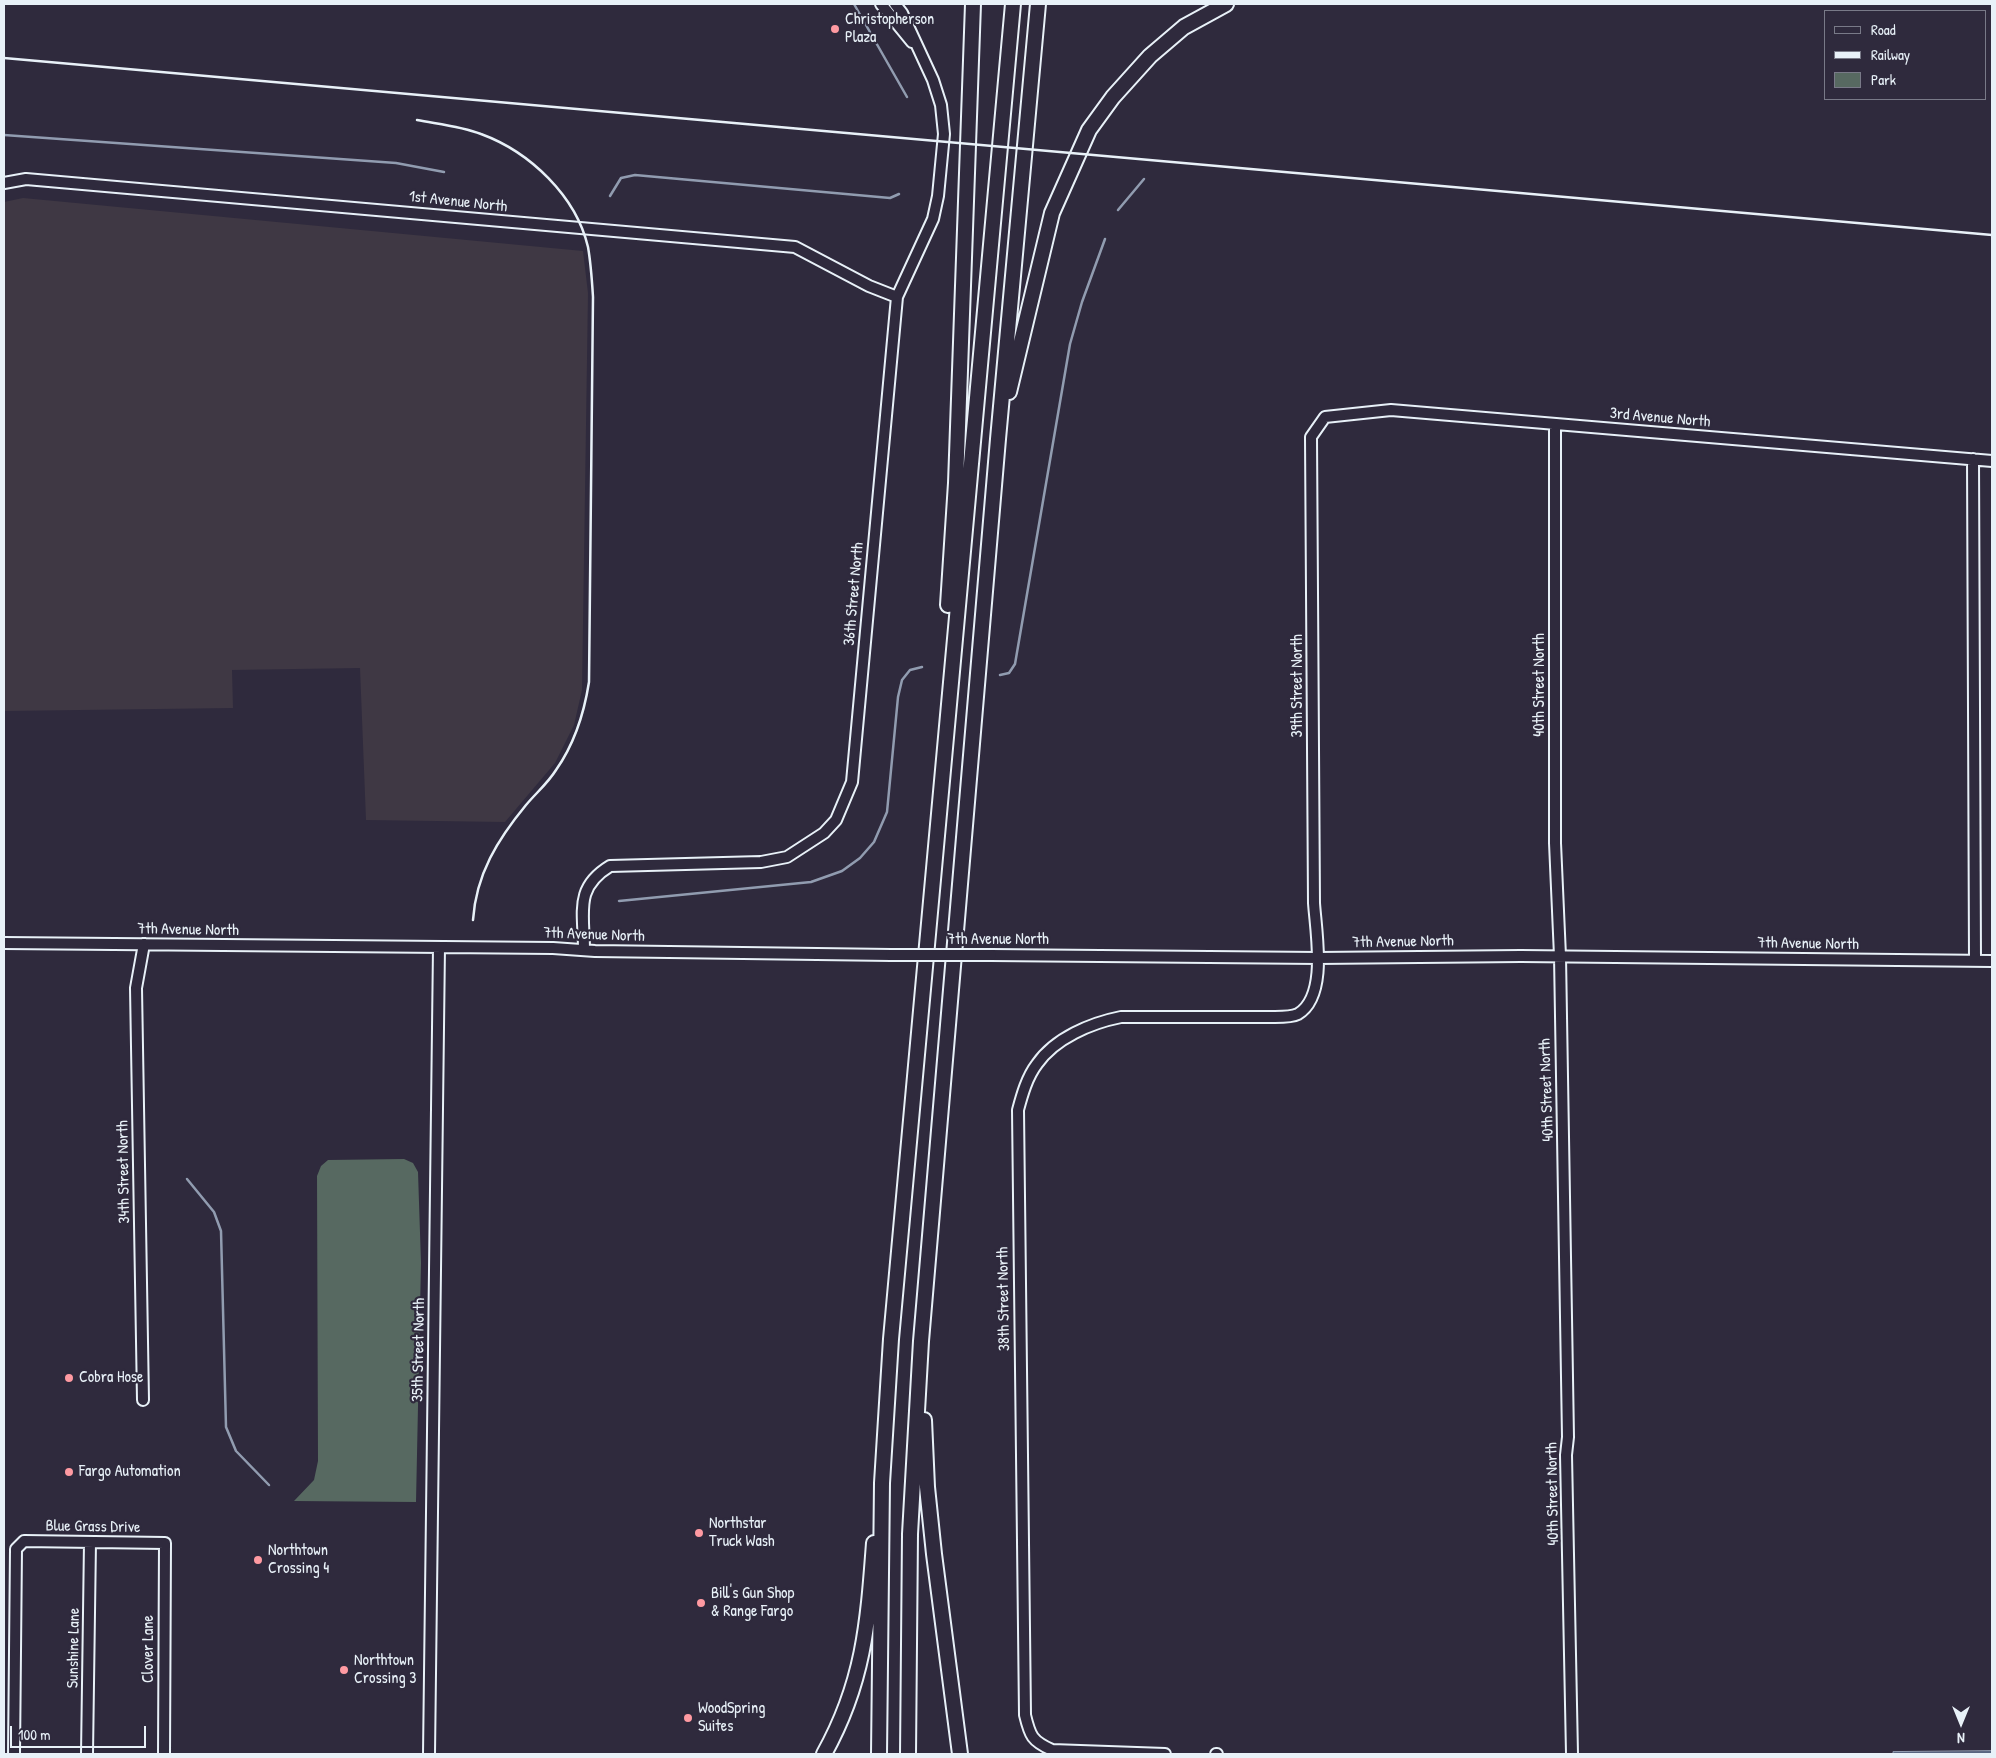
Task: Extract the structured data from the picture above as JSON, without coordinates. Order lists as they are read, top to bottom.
{
  "streets": {
    "street": [
      "1st Avenue North",
      "3rd Avenue North",
      "36th Street North",
      "40th Street North",
      "39th Street North",
      "7th Avenue North",
      "34th Street North",
      "38th Street North",
      "35th Street North",
      "Blue Grass Drive",
      "Sunshine Lane",
      "Clover Lane"
    ]
  },
  "crossings": [
    ["1st Avenue North", "36th Street North"],
    ["3rd Avenue North", "40th Street North"],
    ["3rd Avenue North", "39th Street North"],
    ["36th Street North", "7th Avenue North"],
    ["40th Street North", "7th Avenue North"],
    ["39th Street North", "7th Avenue North"],
    ["39th Street North", "38th Street North"],
    ["7th Avenue North", "34th Street North"],
    ["7th Avenue North", "38th Street North"],
    ["7th Avenue North", "35th Street North"],
    ["Blue Grass Drive", "Sunshine Lane"],
    ["Blue Grass Drive", "Clover Lane"]
  ],
  "places": [
    "Christopherson Plaza",
    "Cobra Hose",
    "Fargo Automation",
    "Northstar Truck Wash",
    "Northtown Crossing 4",
    "Bill's Gun Shop & Range Fargo",
    "Northtown Crossing 3",
    "WoodSpring Suites"
  ],
  "legend": ["Road", "Railway", "Park"],
  "scale_bar": "100 m",
  "north": "bottom"
}
